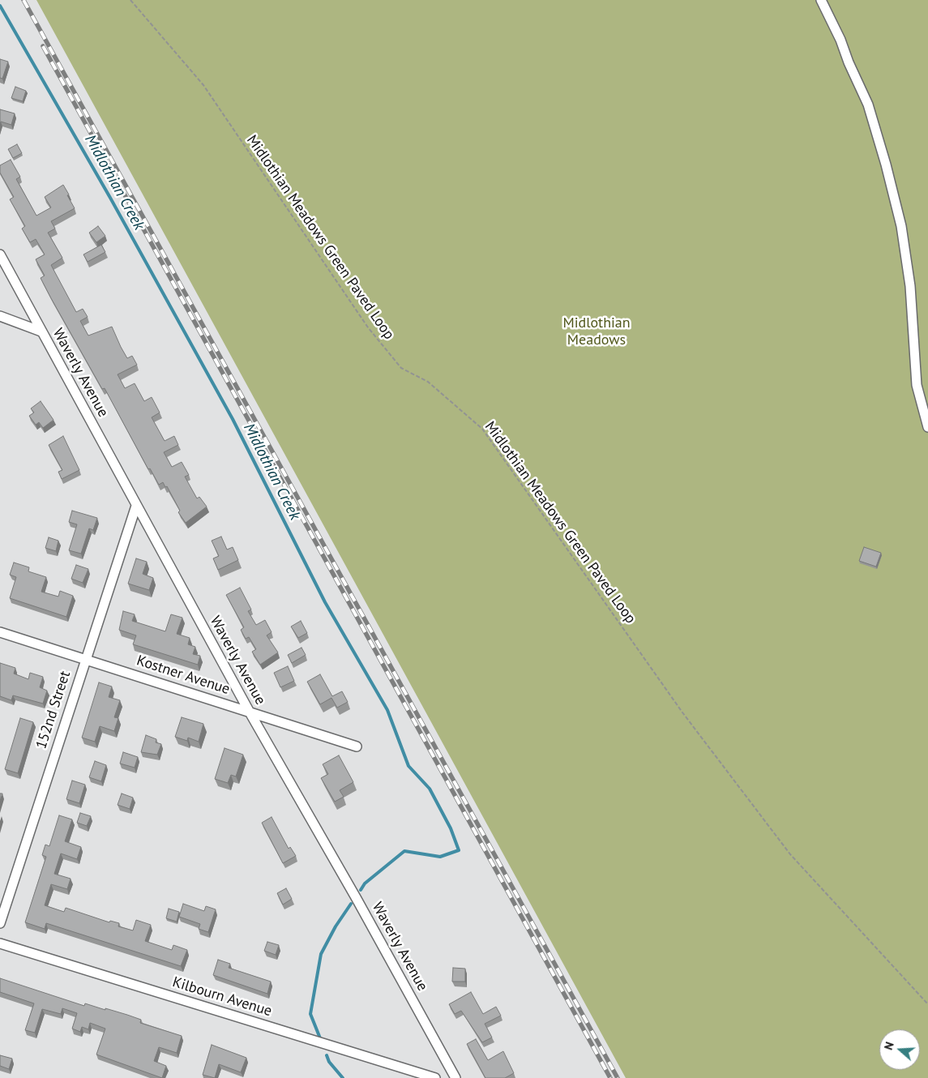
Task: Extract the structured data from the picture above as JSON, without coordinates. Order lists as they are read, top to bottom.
{
  "streets": {
    "street": [
      "Waverly Avenue",
      "Kostner Avenue",
      "152nd Street",
      "Kilbourn Avenue"
    ],
    "path": ["Midlothian Meadows Green Paved Loop"]
  },
  "crossings": [
    ["Waverly Avenue", "Kostner Avenue"],
    ["Waverly Avenue", "152nd Street"],
    ["Kostner Avenue", "152nd Street"]
  ],
  "water": ["Midlothian Creek"],
  "parks": ["Midlothian Meadows"],
  "north": "left"
}
